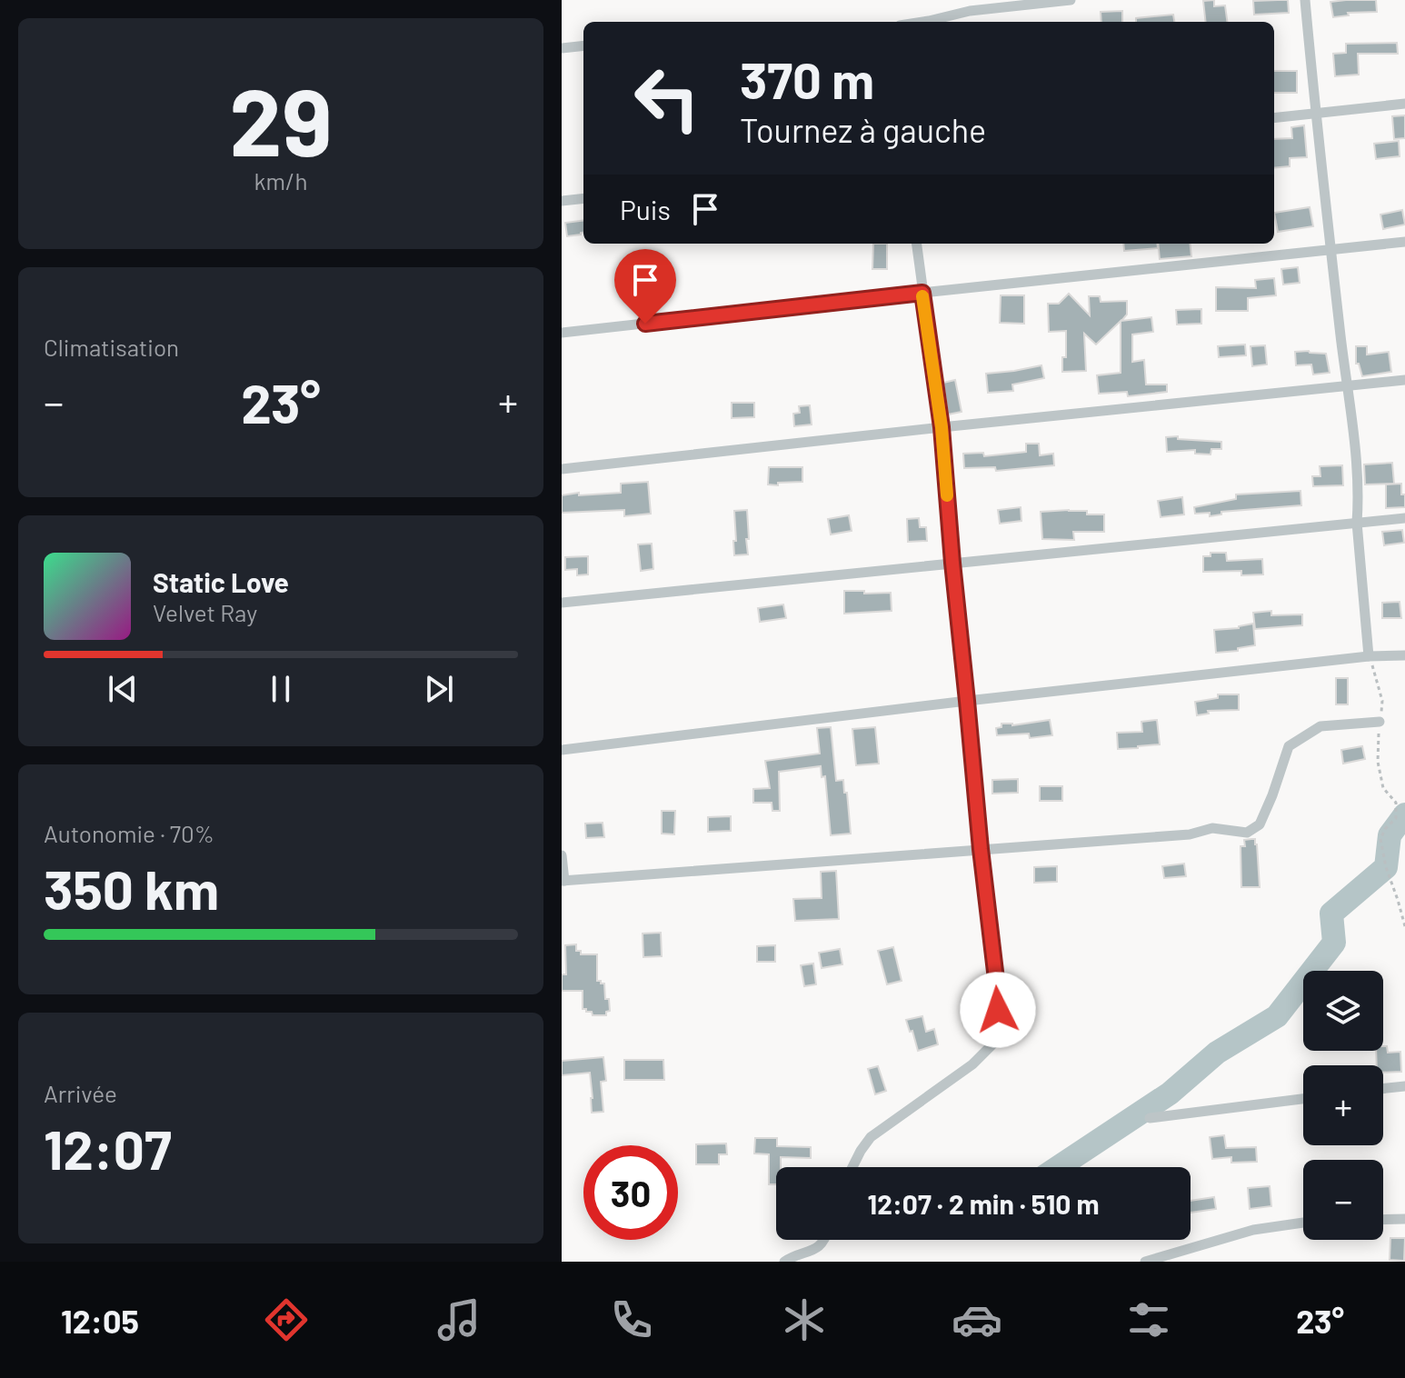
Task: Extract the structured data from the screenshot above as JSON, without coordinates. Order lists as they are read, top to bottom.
{
  "page": {
    "tile": [
      ["29", "km/h"],
      "Climatisation",
      ["Autonomie · 70%", "350 km"],
      ["Arrivée", "12:07"]
    ],
    "turn": ["370 m", "Tournez à gauche"],
    "then": "Puis",
    "heat": ["−", "23°", "+"],
    "song": ["Static Love", "Velvet Ray"],
    "map_buttons": ["+", "−"],
    "limit": "30",
    "trip": "12:07 · 2 min · 510 m",
    "tabs": ["12:05", "23°"]
  }
}
